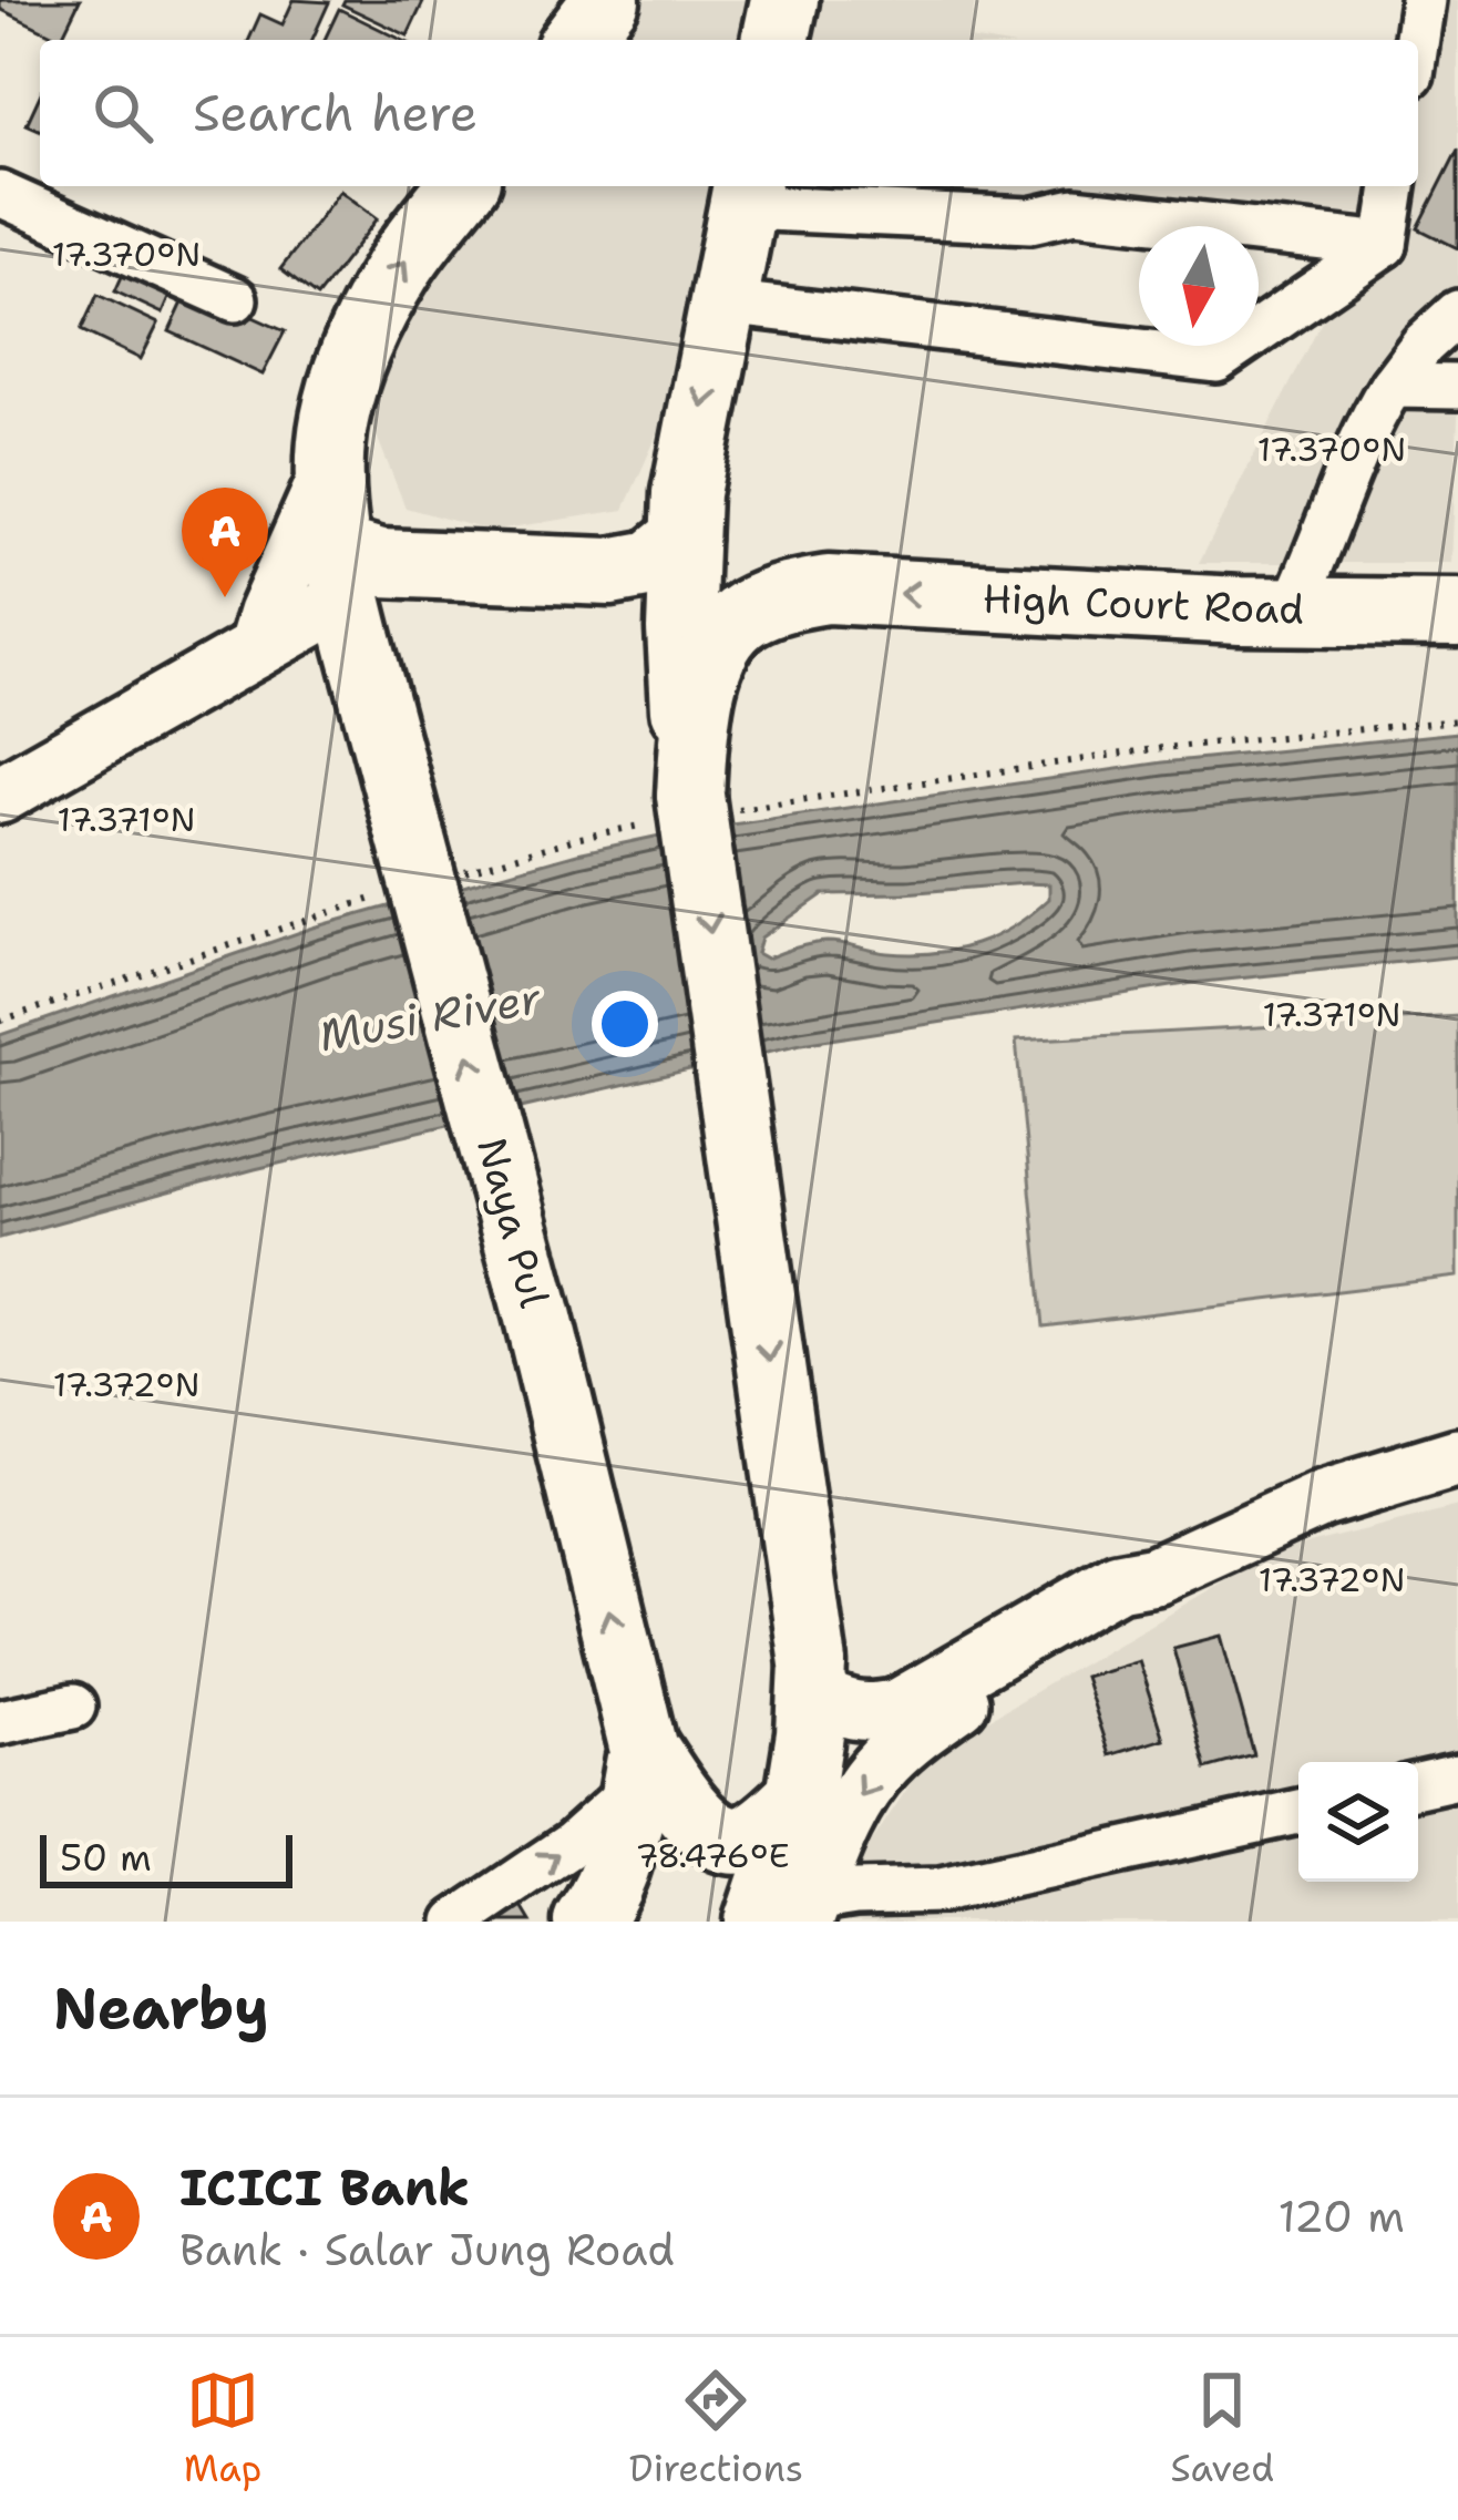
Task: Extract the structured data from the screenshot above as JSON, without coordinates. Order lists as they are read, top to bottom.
{
  "streets": {
    "highway": ["High Court Road", "Naya Pul"]
  },
  "water": ["Musi River"],
  "scale_bar": "50 m",
  "north": "bottom",
  "page": {
    "search": "Search here",
    "pins": "A",
    "scale": "50 m",
    "heading": "Nearby",
    "list": [
      {
        "mark": "A",
        "name": "ICICI Bank",
        "note": "Bank · Salar Jung Road",
        "value": "120 m"
      }
    ],
    "nav": ["Map", "Directions", "Saved"]
  },
  "coordinates": [
    "17.370°N",
    "17.371°N",
    "17.372°N",
    "78.476°E"
  ]
}
